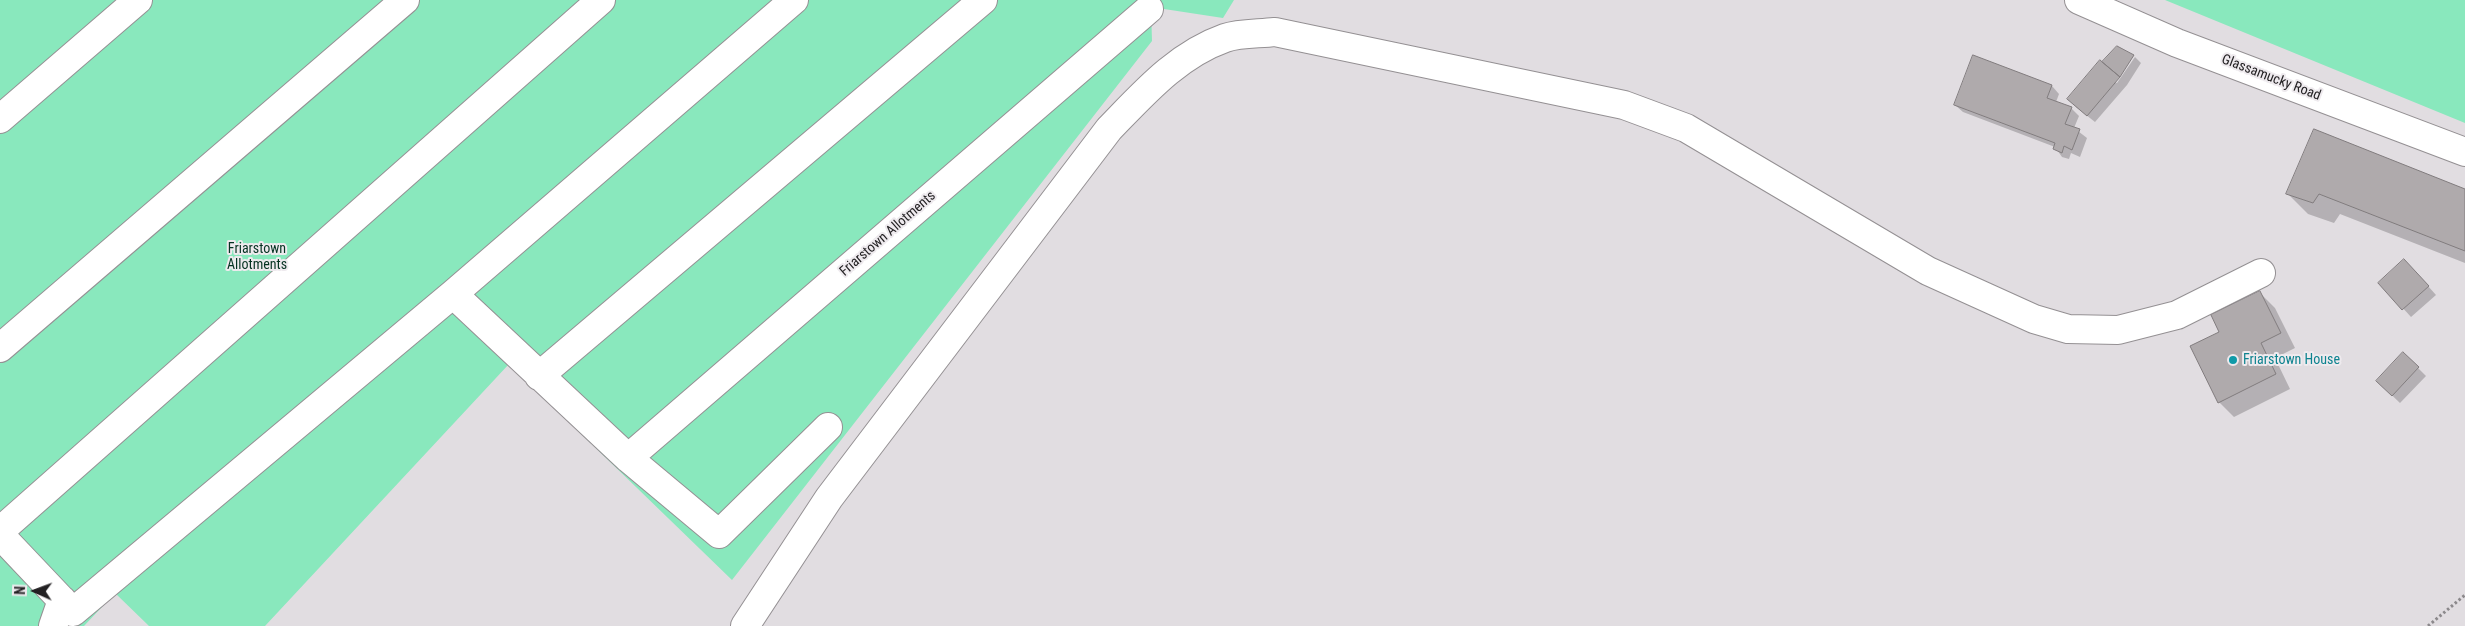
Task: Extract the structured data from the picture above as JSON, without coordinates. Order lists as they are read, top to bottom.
{
  "streets": {
    "street": ["Glassamucky Road", "Friarstown Allotments"]
  },
  "parks": ["Friarstown Allotments"],
  "places": ["Friarstown House"],
  "north": "left"
}
